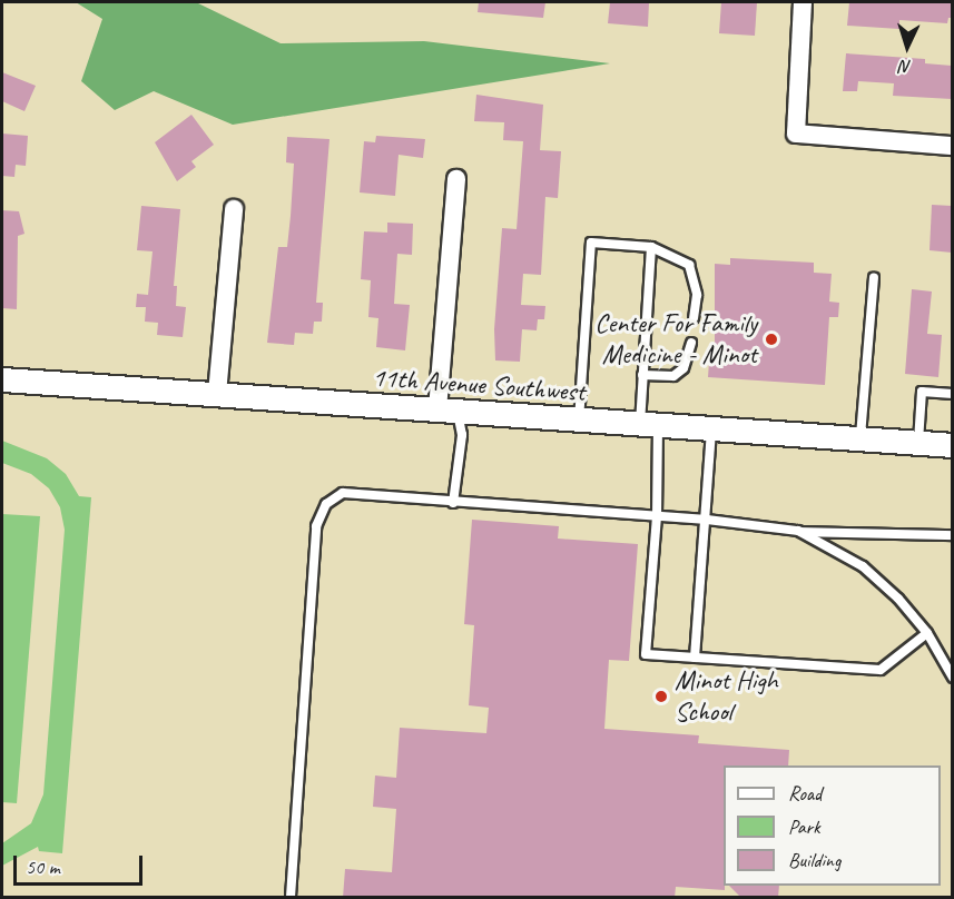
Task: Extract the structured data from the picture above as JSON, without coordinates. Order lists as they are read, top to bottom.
{
  "streets": {
    "street": ["11th Avenue Southwest"]
  },
  "places": ["Center For Family Medicine - Minot", "Minot High School"],
  "legend": ["Road", "Park", "Building"],
  "scale_bar": "50 m",
  "north": "bottom"
}
